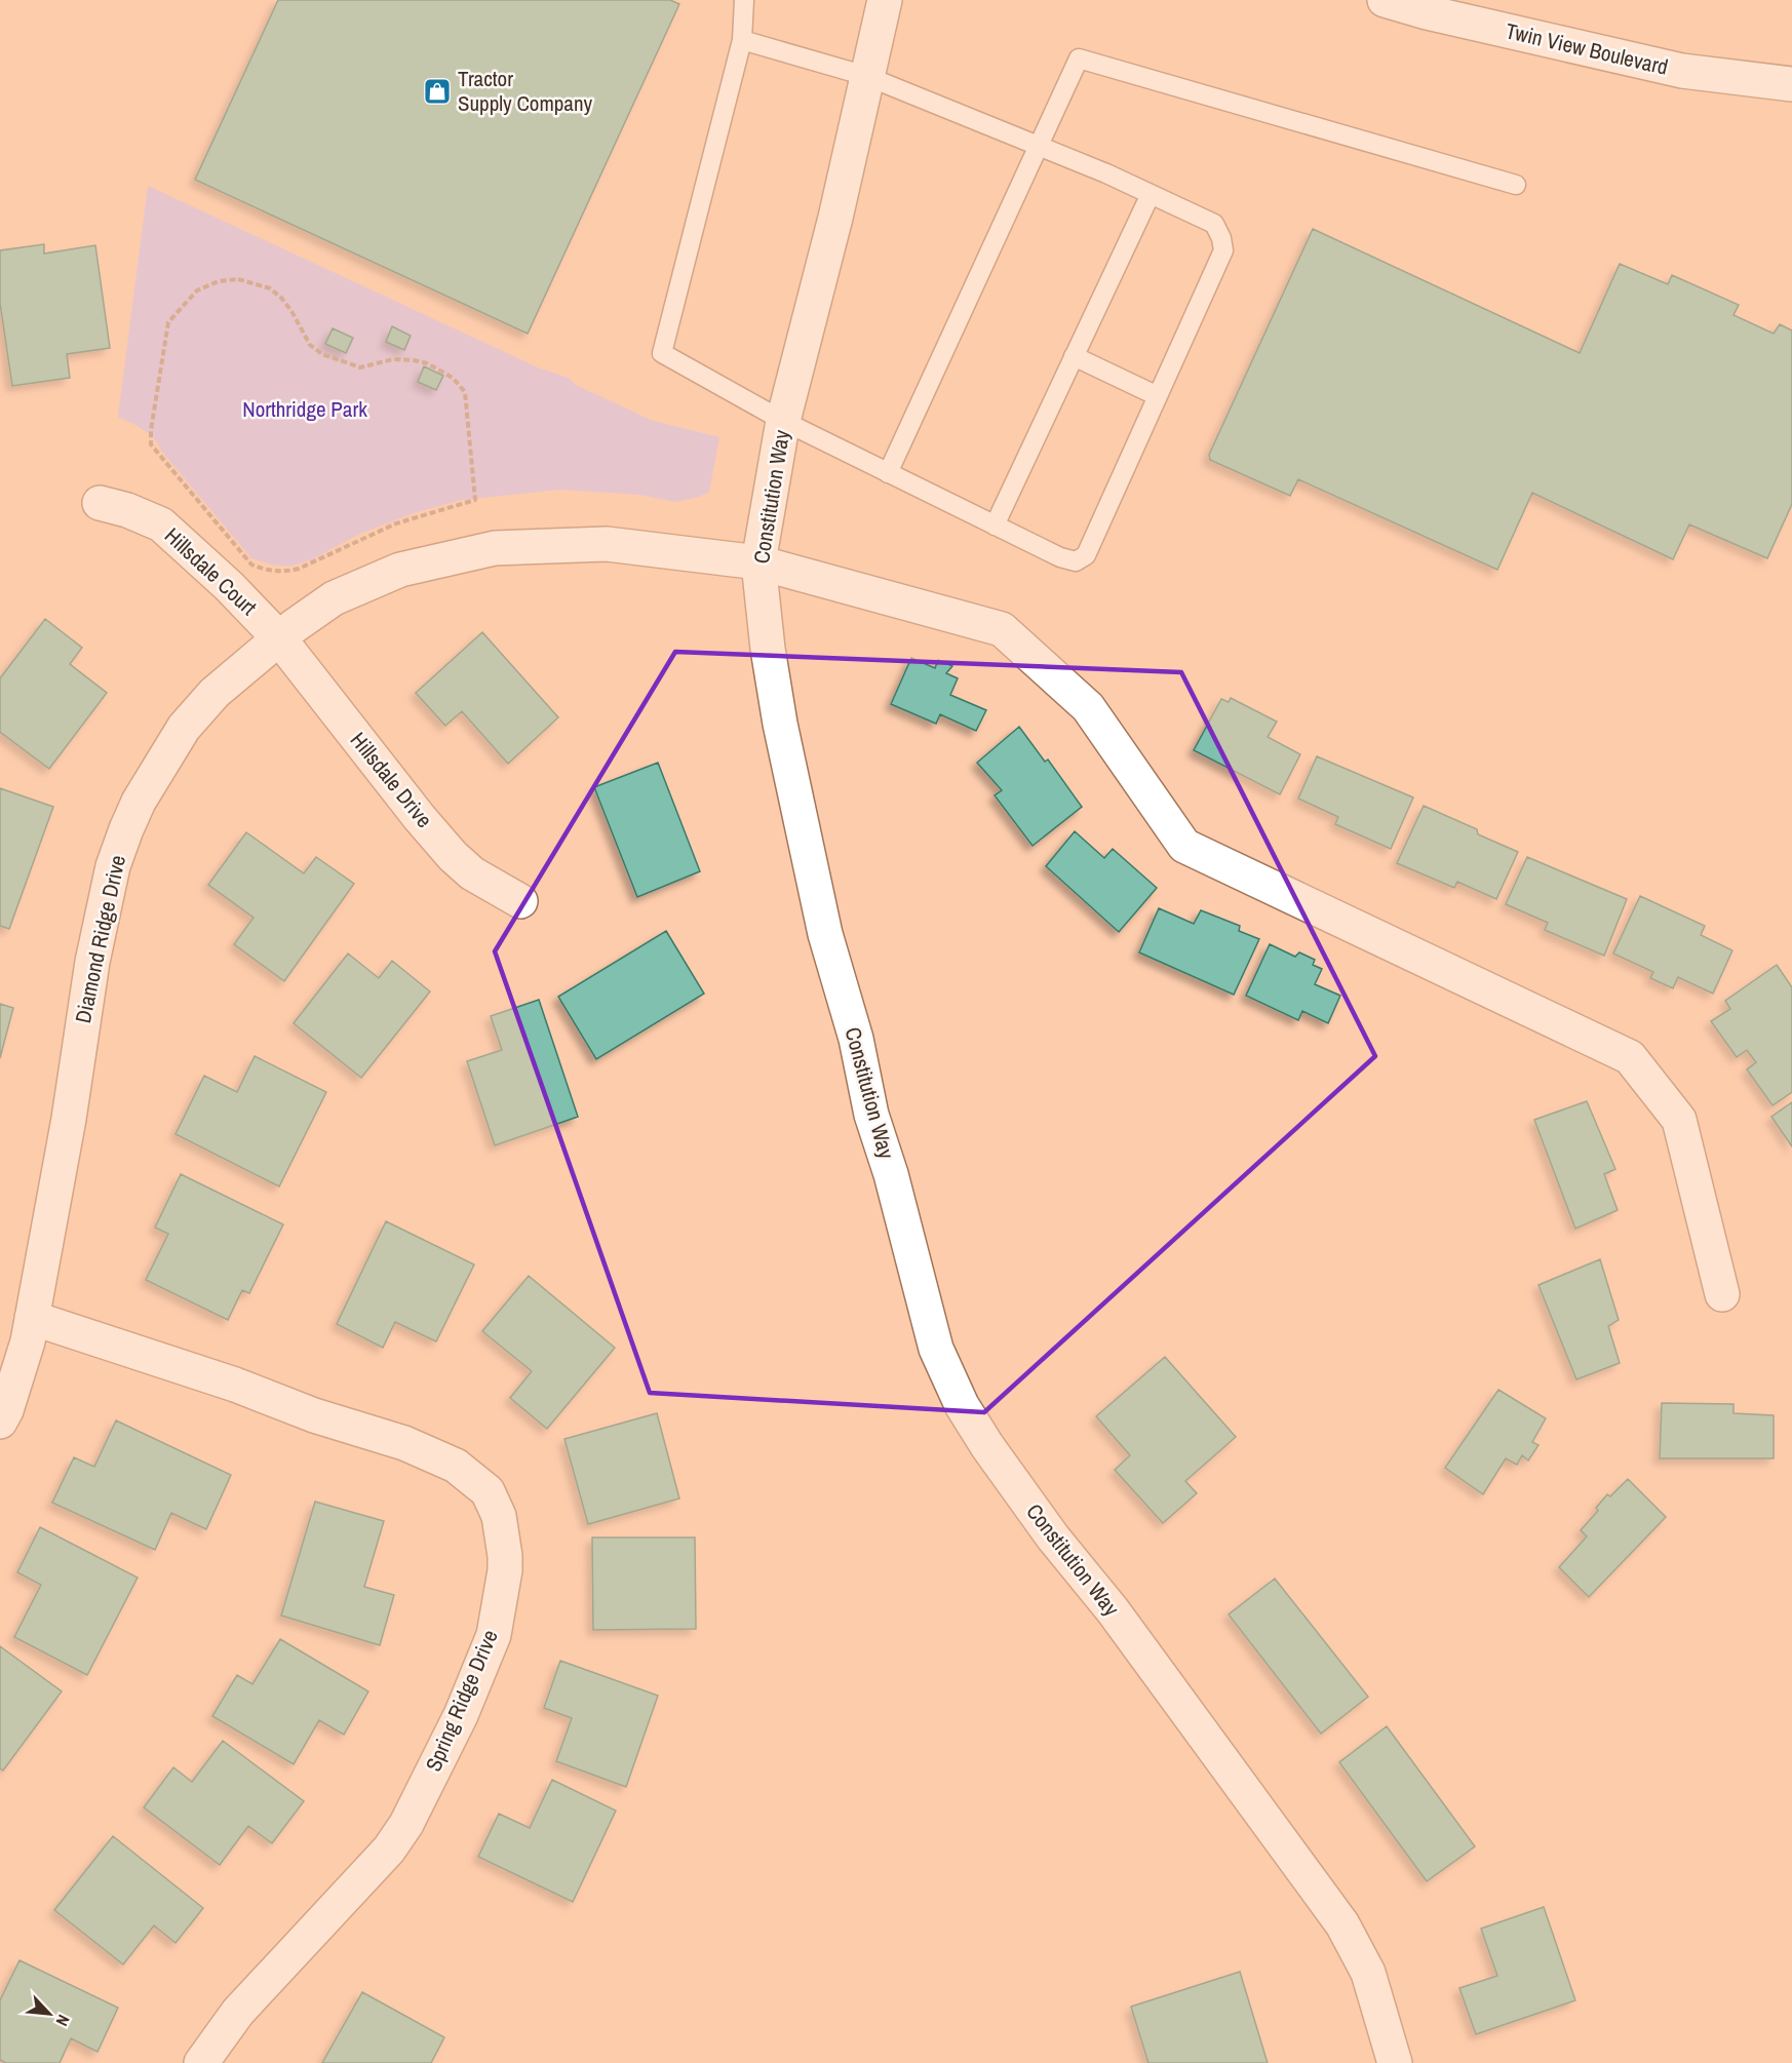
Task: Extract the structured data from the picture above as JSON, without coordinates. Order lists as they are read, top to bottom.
{
  "streets": {
    "street": [
      "Twin View Boulevard",
      "Constitution Way",
      "Hillsdale Court",
      "Hillsdale Drive",
      "Diamond Ridge Drive",
      "Spring Ridge Drive"
    ]
  },
  "crossings": [
    ["Constitution Way", "Diamond Ridge Drive"],
    ["Hillsdale Court", "Hillsdale Drive"],
    ["Hillsdale Court", "Diamond Ridge Drive"],
    ["Hillsdale Drive", "Diamond Ridge Drive"],
    ["Diamond Ridge Drive", "Spring Ridge Drive"]
  ],
  "parks": ["Northridge Park"],
  "places": {
    "shop": ["Tractor Supply Company"]
  },
  "north": "bottom right"
}
